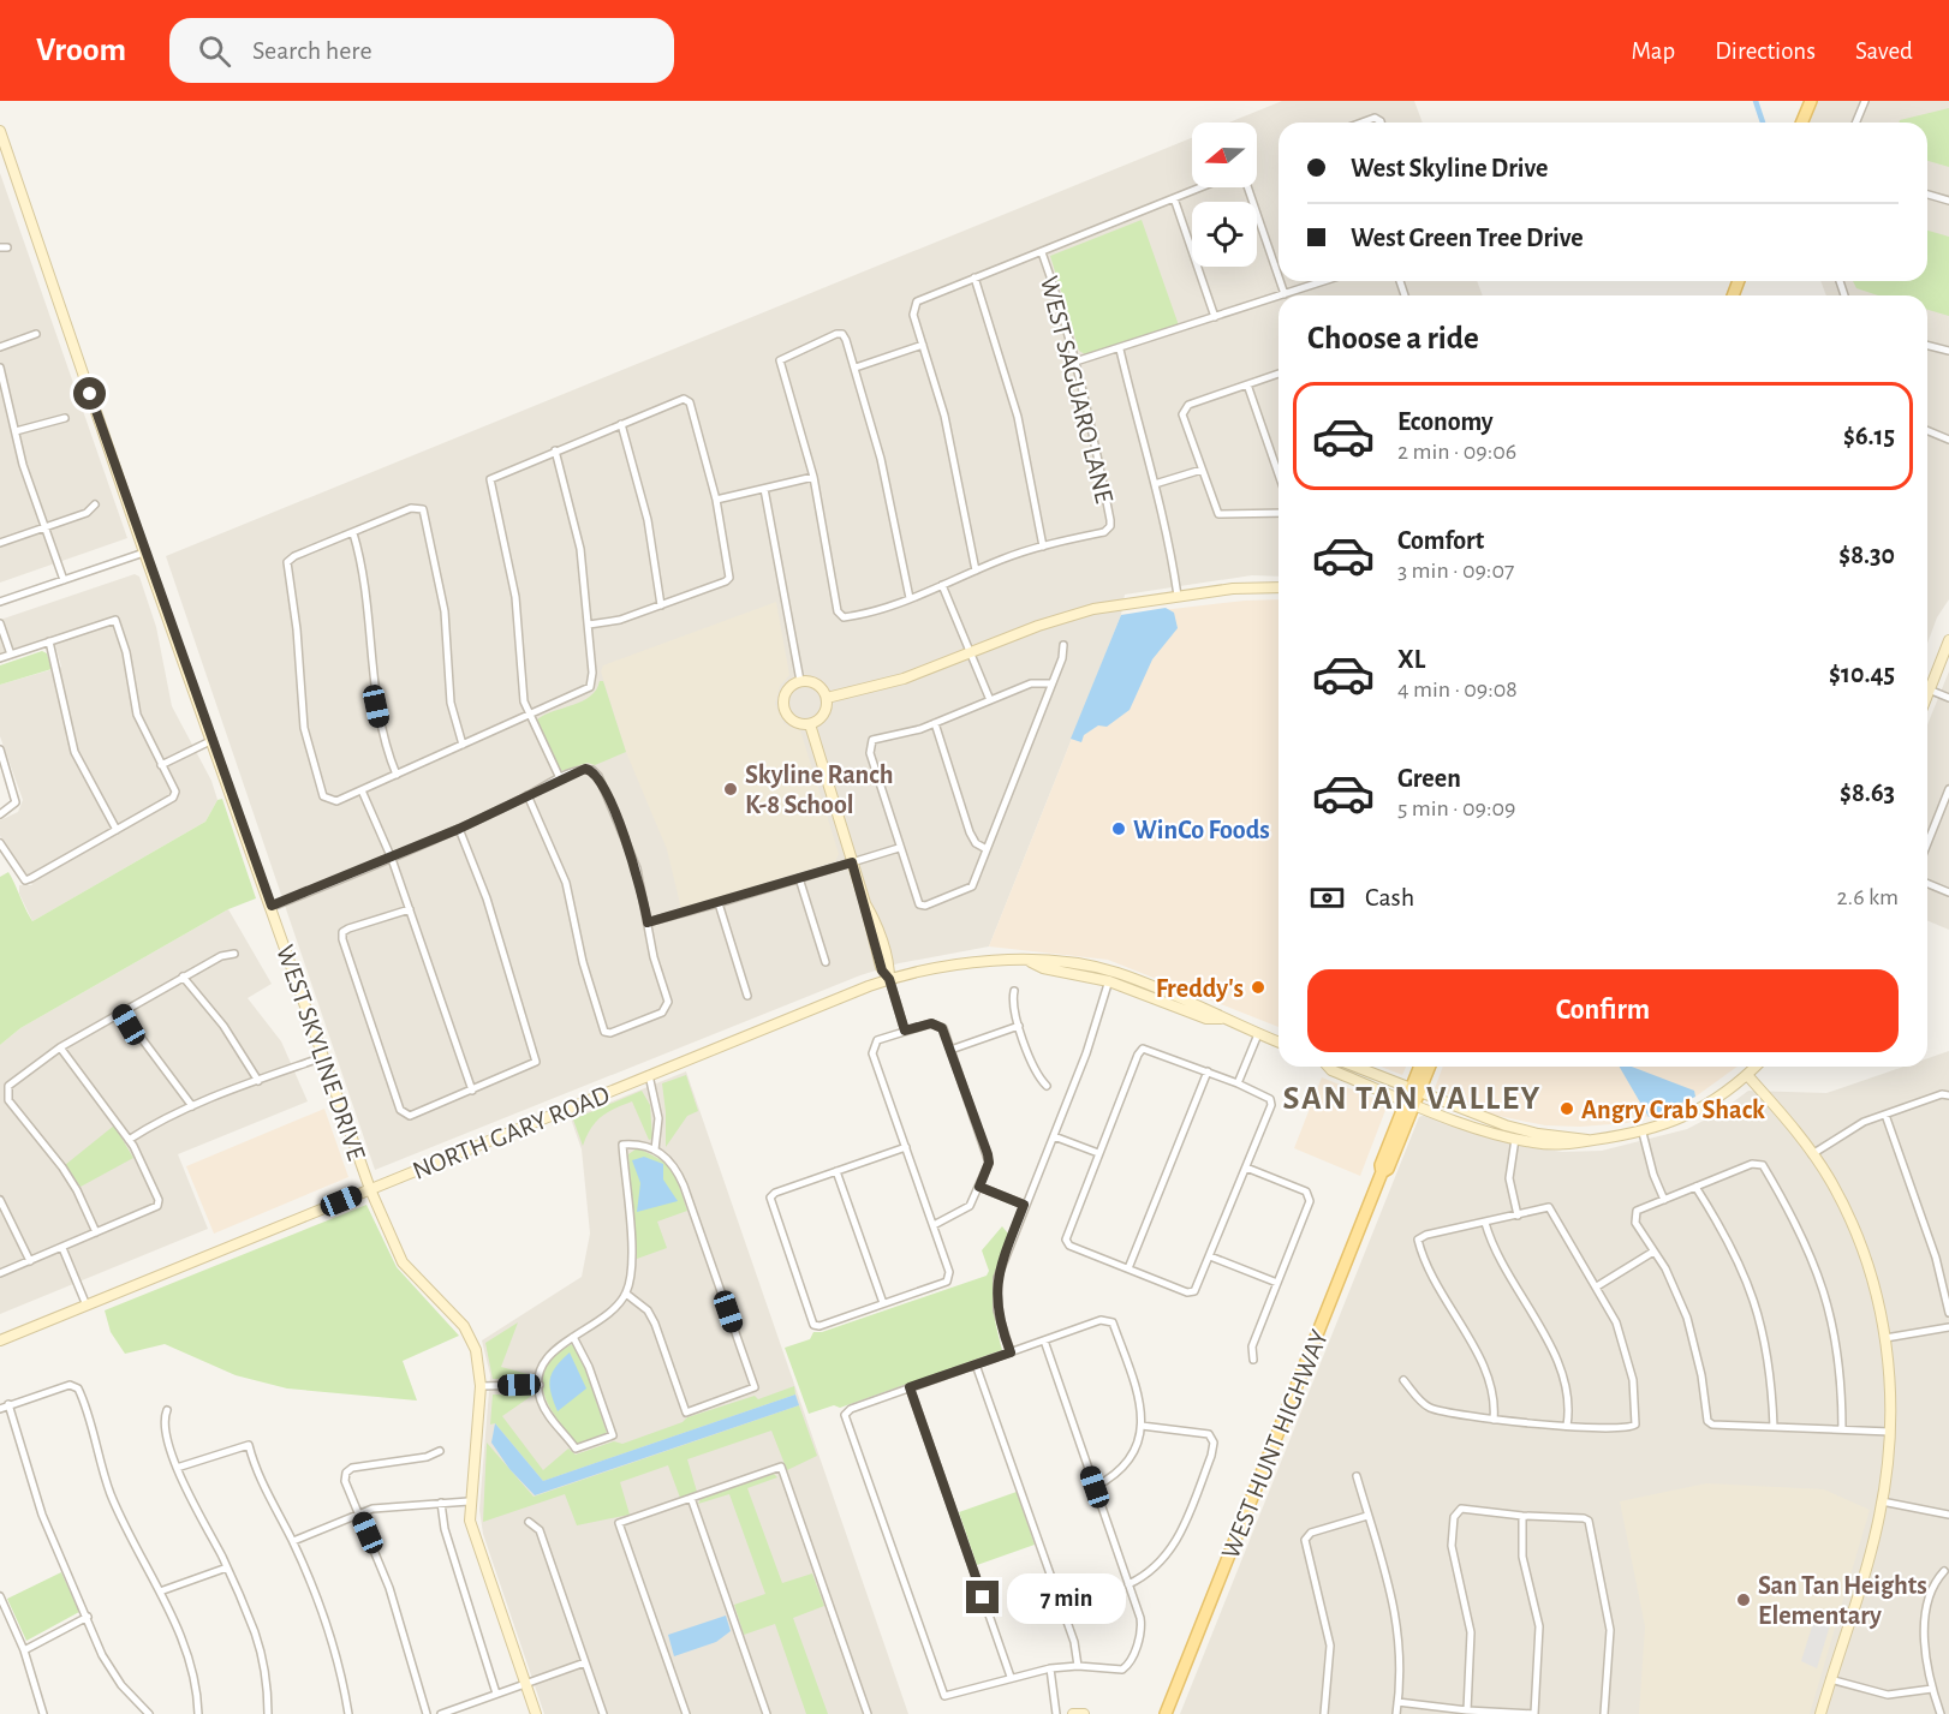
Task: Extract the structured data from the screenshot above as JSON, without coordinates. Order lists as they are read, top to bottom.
{
  "streets": {
    "main road": ["WEST HUNT HIGHWAY"],
    "street": ["WEST SAGUARO LANE", "WEST SKYLINE DRIVE", "NORTH GARY ROAD"]
  },
  "crossings": [
    ["WEST SKYLINE DRIVE", "NORTH GARY ROAD"]
  ],
  "districts": ["SAN TAN VALLEY"],
  "places": [
    "Skyline Ranch K-8 School",
    "WinCo Foods",
    "Freddy's",
    "Angry Crab Shack",
    "San Tan Heights Elementary"
  ],
  "north": "left",
  "page": {
    "header": "Vroom",
    "search": "Search here",
    "nav": ["Map", "Directions", "Saved"],
    "banner": ["West Skyline Drive", "West Green Tree Drive"],
    "heading": "Choose a ride",
    "list": [
      {
        "name": "Economy",
        "note": "2 min · 09:06",
        "value": "$6.15"
      },
      {
        "name": "Comfort",
        "note": "3 min · 09:07",
        "value": "$8.30"
      },
      {
        "name": "XL",
        "note": "4 min · 09:08",
        "value": "$10.45"
      },
      {
        "name": "Green",
        "note": "5 min · 09:09",
        "value": "$8.63"
      }
    ],
    "pay": ["Cash", "2.6 km"],
    "buttons": "Confirm",
    "bubble": "7 min"
  }
}
